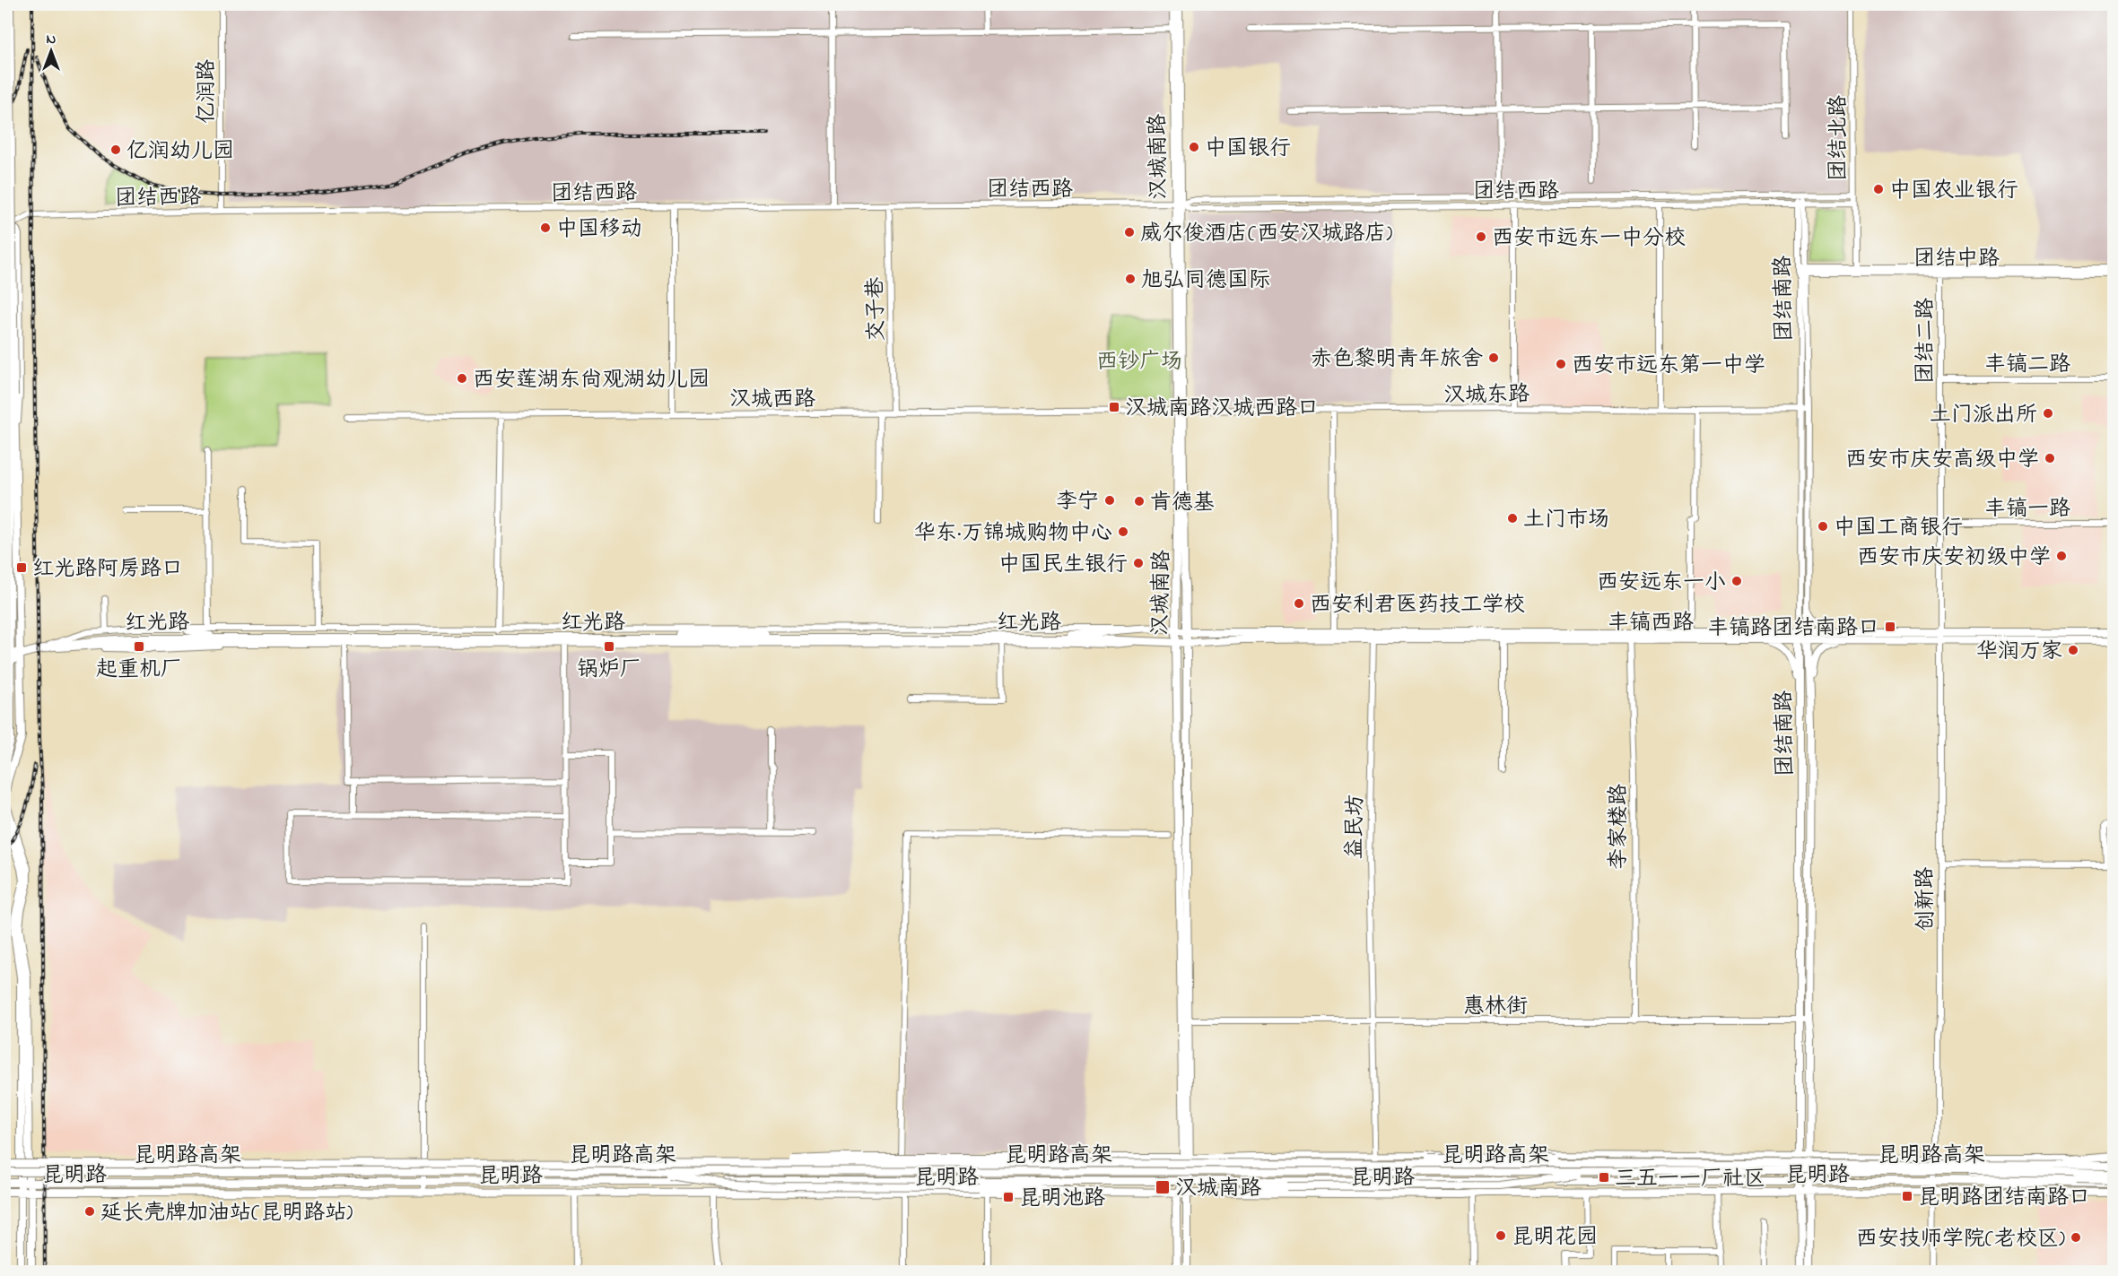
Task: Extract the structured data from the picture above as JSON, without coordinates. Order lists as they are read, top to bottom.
{
  "streets": {
    "highway": ["昆明路高架"],
    "main road": [
      "汉城南路",
      "团结南路",
      "红光路",
      "丰镐西路",
      "昆明路"
    ],
    "street": [
      "亿润路",
      "团结北路",
      "团结西路",
      "团结中路",
      "交子巷",
      "团结二路",
      "丰镐二路",
      "汉城东路",
      "汉城西路",
      "丰镐一路",
      "益民坊",
      "李家楼路",
      "创新路",
      "惠林街"
    ]
  },
  "crossings": [
    ["亿润路", "团结西路"],
    ["团结北路", "团结西路"],
    ["团结北路", "团结中路"],
    ["汉城南路", "团结西路"],
    ["汉城南路", "汉城东路"],
    ["汉城南路", "红光路"],
    ["汉城南路", "丰镐西路"],
    ["汉城南路", "惠林街"],
    ["汉城南路", "昆明路"],
    ["团结西路", "团结南路"],
    ["团结西路", "交子巷"],
    ["团结中路", "团结南路"],
    ["团结中路", "团结二路"],
    ["团结南路", "汉城东路"],
    ["团结南路", "丰镐西路"],
    ["团结南路", "惠林街"],
    ["团结南路", "昆明路"],
    ["交子巷", "汉城西路"],
    ["团结二路", "丰镐二路"],
    ["团结二路", "丰镐一路"],
    ["团结二路", "丰镐西路"],
    ["团结二路", "创新路"],
    ["汉城东路", "汉城西路"],
    ["红光路", "丰镐西路"],
    ["丰镐西路", "益民坊"],
    ["丰镐西路", "李家楼路"],
    ["丰镐西路", "创新路"],
    ["益民坊", "惠林街"],
    ["益民坊", "昆明路"],
    ["李家楼路", "惠林街"],
    ["创新路", "昆明路"]
  ],
  "parks": ["西钞广场"],
  "places": {
    "other": [
      "中国银行",
      "亿润幼儿园",
      "中国农业银行",
      "中国移动",
      "威尔俊酒店(西安汉城路店)",
      "西安市远东一中分校",
      "旭弘同德国际",
      "赤色黎明青年旅舍",
      "西安市远东第一中学",
      "西安莲湖东尚观湖幼儿园",
      "土门派出所",
      "西安市庆安高级中学",
      "李宁",
      "肯德基",
      "土门市场",
      "中国工商银行",
      "华东·万锦城购物中心",
      "西安市庆安初级中学",
      "中国民生银行",
      "西安远东一小",
      "西安利君医药技工学校",
      "华润万家",
      "延长壳牌加油站(昆明路站)",
      "昆明花园",
      "西安技师学院(老校区)"
    ],
    "transit": [
      "汉城南路汉城西路口",
      "红光路阿房路口",
      "丰镐路团结南路口",
      "起重机厂",
      "锅炉厂",
      "三五一一厂社区",
      "汉城南路",
      "昆明路团结南路口",
      "昆明池路"
    ]
  },
  "north": "top"
}
